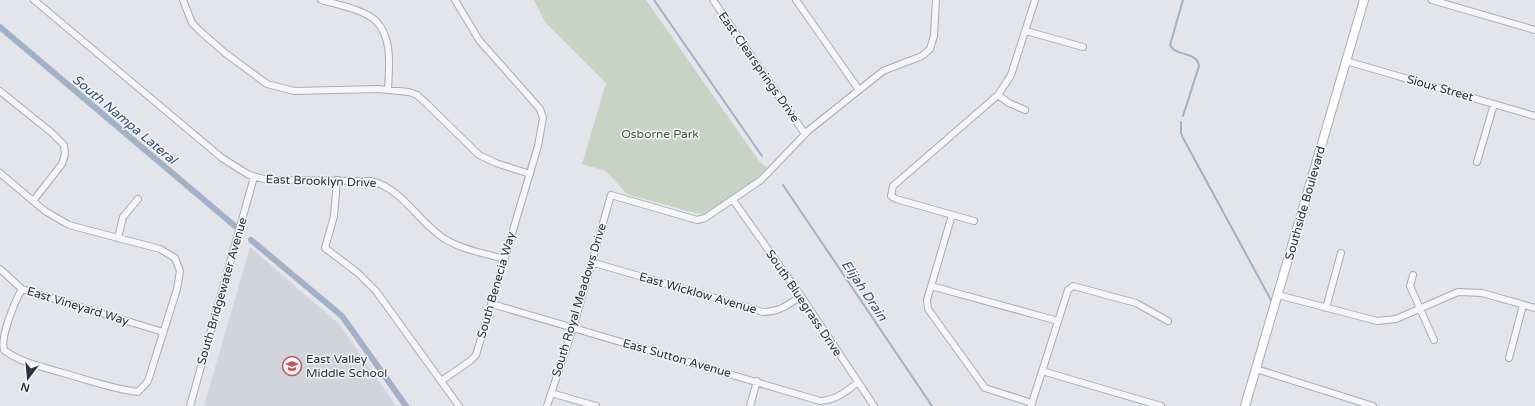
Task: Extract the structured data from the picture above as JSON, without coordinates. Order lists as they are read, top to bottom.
{
  "streets": {
    "main road": ["Southside Boulevard"],
    "street": [
      "East Clearsprings Drive",
      "Sioux Street",
      "East Brooklyn Drive",
      "South Benecia Way",
      "South Bridgewater Avenue",
      "East Wicklow Avenue",
      "South Royal Meadows Drive",
      "South Bluegrass Drive",
      "East Vineyard Way",
      "East Sutton Avenue"
    ]
  },
  "crossings": [
    ["Sioux Street", "Southside Boulevard"],
    ["East Brooklyn Drive", "South Benecia Way"],
    ["East Brooklyn Drive", "South Bridgewater Avenue"],
    ["South Benecia Way", "East Sutton Avenue"],
    ["East Wicklow Avenue", "South Royal Meadows Drive"],
    ["East Wicklow Avenue", "South Bluegrass Drive"],
    ["South Royal Meadows Drive", "South Bluegrass Drive"],
    ["South Royal Meadows Drive", "East Sutton Avenue"],
    ["South Bluegrass Drive", "East Sutton Avenue"]
  ],
  "water": ["South Nampa Lateral", "Elijah Drain"],
  "parks": ["Osborne Park"],
  "places": {
    "school or university": ["East Valley Middle School"]
  },
  "north": "bottom"
}
